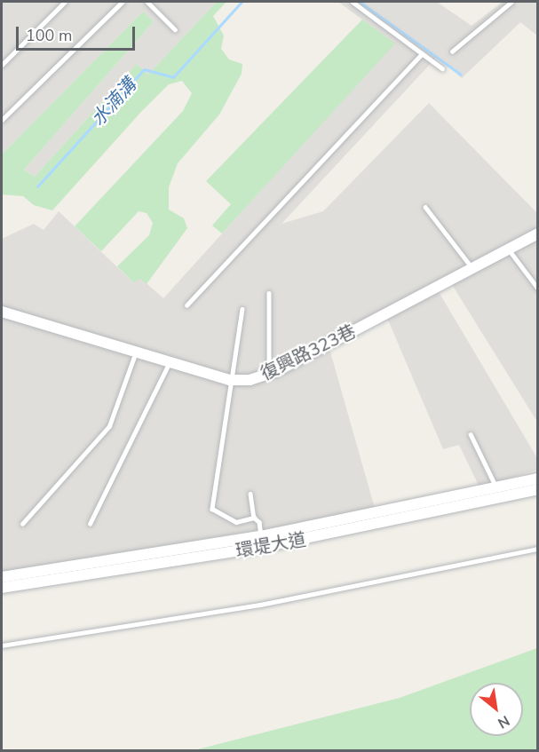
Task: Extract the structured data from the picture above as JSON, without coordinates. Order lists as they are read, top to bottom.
{
  "streets": {
    "street": ["復興路323巷", "環堤大道"]
  },
  "water": ["水湳溝"],
  "scale_bar": "100 m",
  "north": "bottom right"
}
